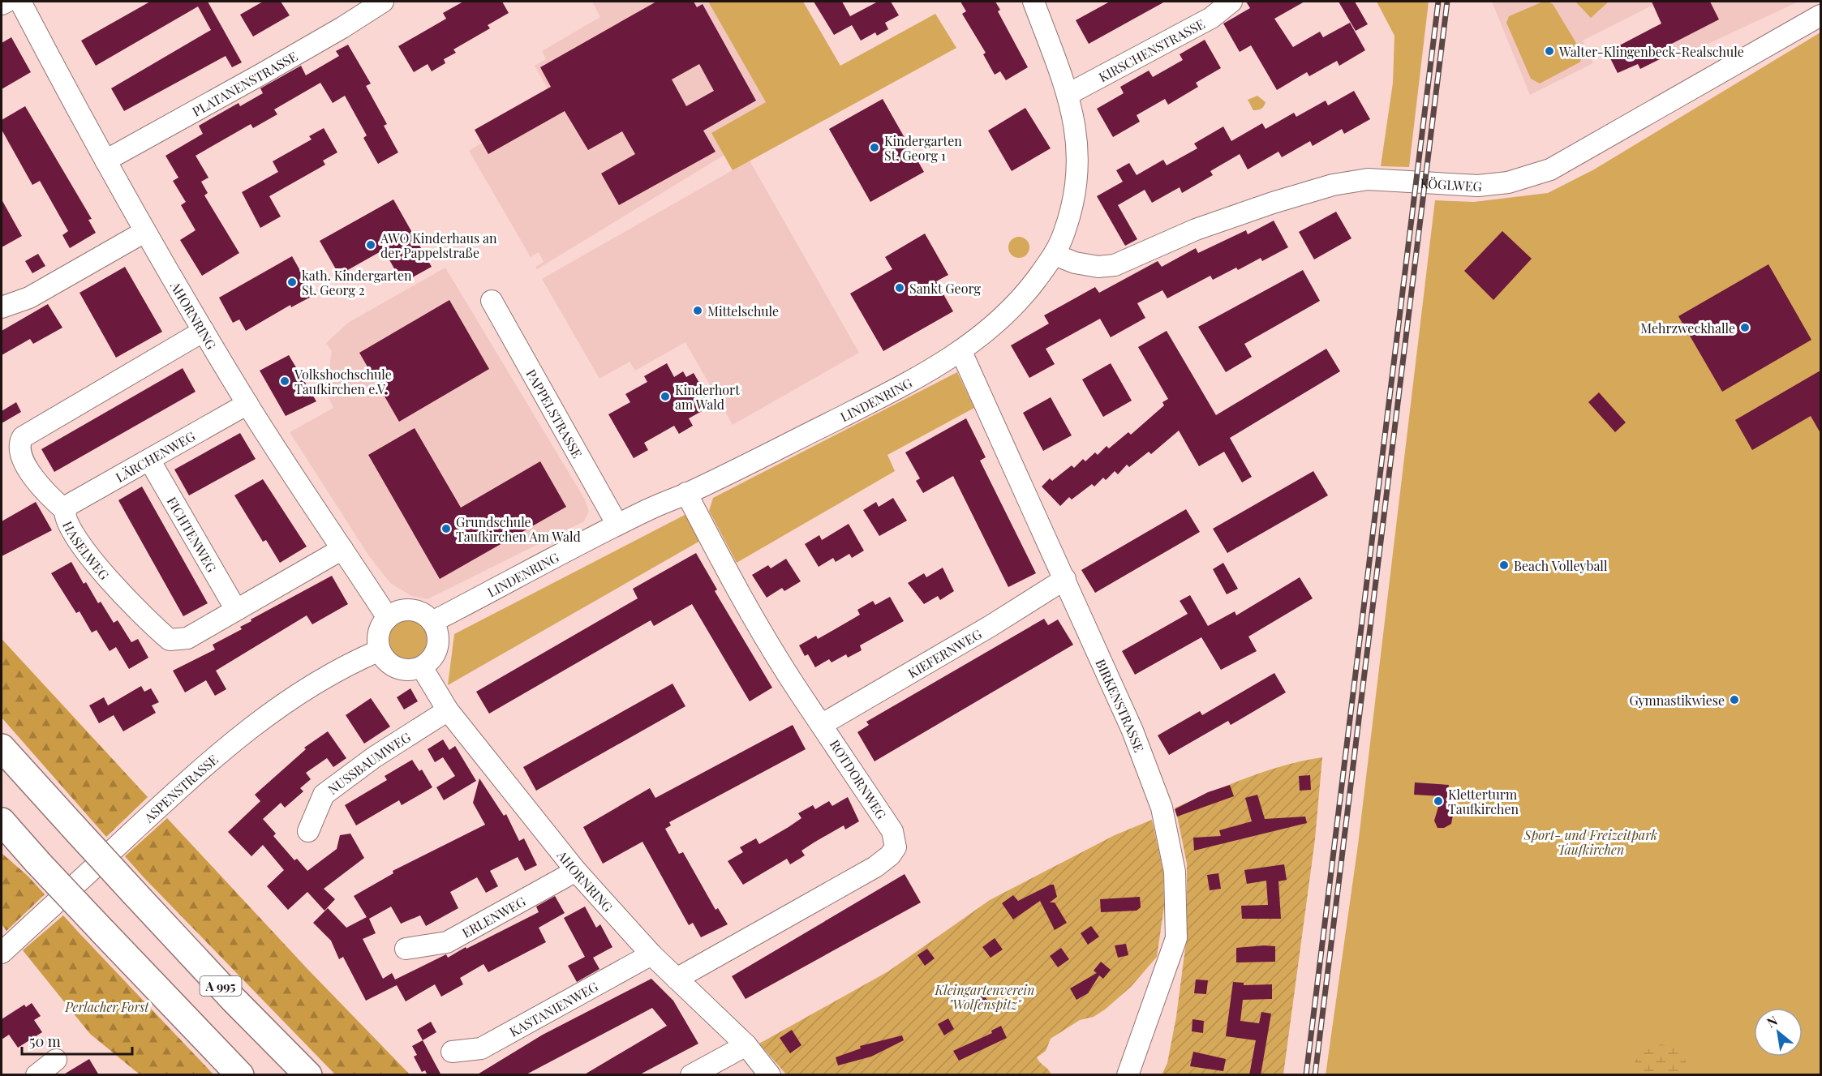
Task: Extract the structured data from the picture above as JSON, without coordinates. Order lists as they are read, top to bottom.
{
  "streets": {
    "highway": ["A 995"],
    "street": [
      "KIRSCHENSTRASSE",
      "PLATANENSTRASSE",
      "KÖGLWEG",
      "AHORNRING",
      "LINDENRING",
      "PAPPELSTRASSE",
      "LÄRCHENWEG",
      "FICHTENWEG",
      "HASELWEG",
      "KIEFERNWEG",
      "BIRKENSTRASSE",
      "NUSSBAUMWEG",
      "ROTDORNWEG",
      "ASPENSTRASSE",
      "ERLENWEG",
      "KASTANIENWEG"
    ]
  },
  "crossings": [
    ["KIRSCHENSTRASSE", "LINDENRING"],
    ["PLATANENSTRASSE", "AHORNRING"],
    ["KÖGLWEG", "LINDENRING"],
    ["AHORNRING", "LINDENRING"],
    ["AHORNRING", "LÄRCHENWEG"],
    ["AHORNRING", "HASELWEG"],
    ["AHORNRING", "NUSSBAUMWEG"],
    ["AHORNRING", "ROTDORNWEG"],
    ["AHORNRING", "ASPENSTRASSE"],
    ["AHORNRING", "ERLENWEG"],
    ["AHORNRING", "KASTANIENWEG"],
    ["LINDENRING", "PAPPELSTRASSE"],
    ["LINDENRING", "BIRKENSTRASSE"],
    ["LINDENRING", "ROTDORNWEG"],
    ["LINDENRING", "ASPENSTRASSE"],
    ["LÄRCHENWEG", "FICHTENWEG"],
    ["LÄRCHENWEG", "HASELWEG"],
    ["FICHTENWEG", "HASELWEG"],
    ["KIEFERNWEG", "BIRKENSTRASSE"],
    ["KIEFERNWEG", "ROTDORNWEG"]
  ],
  "parks": ["Sport- und Freizeitpark Taufkirchen", "Kleingartenverein \"Wolfenspitz\"", "Perlacher Forst"],
  "places": [
    "Walter-Klingenbeck-Realschule",
    "Kindergarten St. Georg 1",
    "AWO Kinderhaus an der Pappelstraße",
    "kath. Kindergarten St. Georg 2",
    "Sankt Georg",
    "Mittelschule",
    "Mehrzweckhalle",
    "Volkshochschule Taufkirchen e.V.",
    "Kinderhort am Wald",
    "Grundschule Taufkirchen Am Wald",
    "Beach Volleyball",
    "Gymnastikwiese",
    "Kletterturm Taufkirchen"
  ],
  "scale_bar": "50 m",
  "north": "top left"
}
